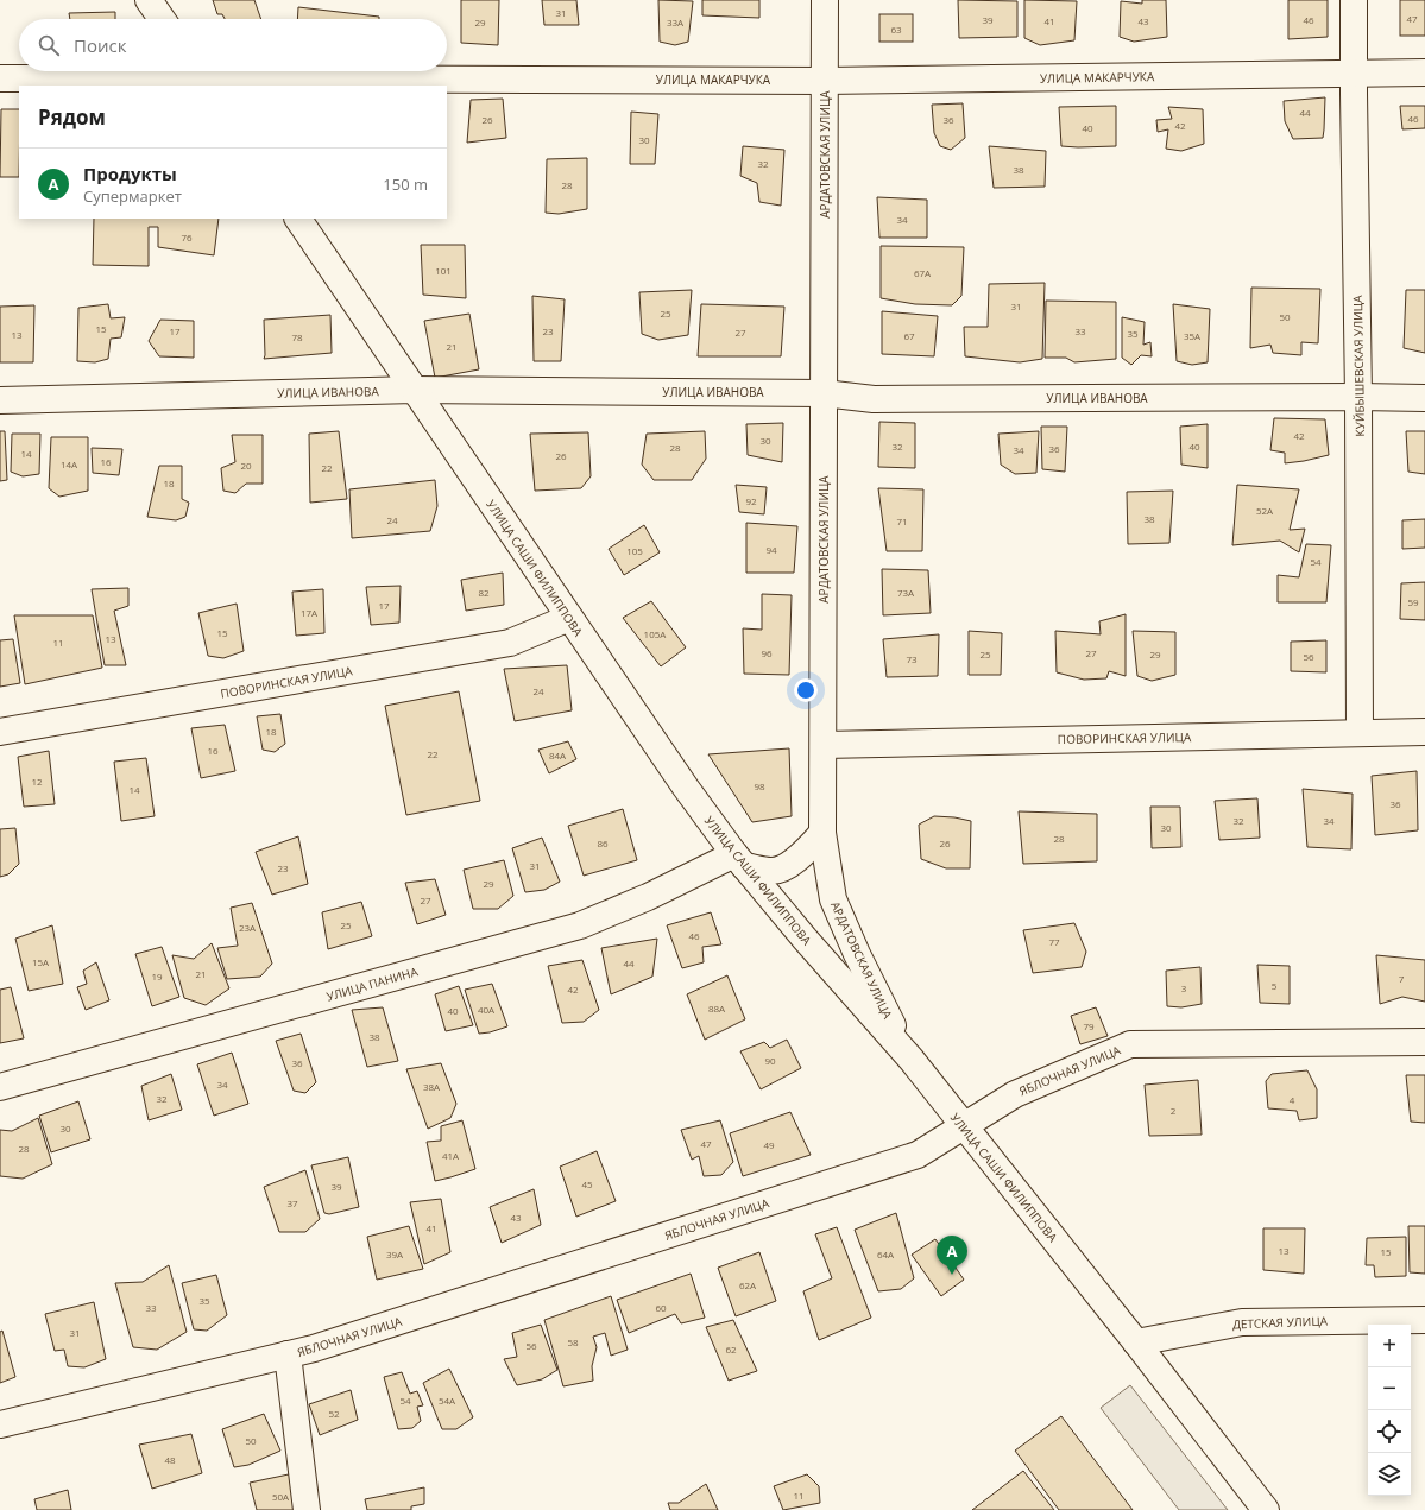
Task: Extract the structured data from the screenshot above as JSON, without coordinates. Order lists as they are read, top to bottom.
{
  "streets": {
    "main road": [
      "УЛИЦА МАКАРЧУКА",
      "АРДАТОВСКАЯ УЛИЦА",
      "КУЙБЫШЕВСКАЯ УЛИЦА",
      "УЛИЦА ИВАНОВА",
      "УЛИЦА САШИ ФИЛИППОВА",
      "ПОВОРИНСКАЯ УЛИЦА",
      "УЛИЦА ПАНИНА",
      "ЯБЛОЧНАЯ УЛИЦА",
      "ДЕТСКАЯ УЛИЦА"
    ]
  },
  "crossings": [
    ["УЛИЦА МАКАРЧУКА", "АРДАТОВСКАЯ УЛИЦА"],
    ["УЛИЦА МАКАРЧУКА", "КУЙБЫШЕВСКАЯ УЛИЦА"],
    ["АРДАТОВСКАЯ УЛИЦА", "УЛИЦА ИВАНОВА"],
    ["АРДАТОВСКАЯ УЛИЦА", "УЛИЦА САШИ ФИЛИППОВА"],
    ["АРДАТОВСКАЯ УЛИЦА", "ПОВОРИНСКАЯ УЛИЦА"],
    ["КУЙБЫШЕВСКАЯ УЛИЦА", "УЛИЦА ИВАНОВА"],
    ["КУЙБЫШЕВСКАЯ УЛИЦА", "ПОВОРИНСКАЯ УЛИЦА"],
    ["УЛИЦА ИВАНОВА", "УЛИЦА САШИ ФИЛИППОВА"],
    ["УЛИЦА САШИ ФИЛИППОВА", "ПОВОРИНСКАЯ УЛИЦА"],
    ["УЛИЦА САШИ ФИЛИППОВА", "УЛИЦА ПАНИНА"],
    ["УЛИЦА САШИ ФИЛИППОВА", "ЯБЛОЧНАЯ УЛИЦА"],
    ["УЛИЦА САШИ ФИЛИППОВА", "ДЕТСКАЯ УЛИЦА"]
  ],
  "house_numbers": [
    "31",
    "47",
    "39",
    "46",
    "41",
    "43",
    "29",
    "33А",
    "63",
    "44",
    "46",
    "26",
    "36",
    "42",
    "40",
    "30",
    "32",
    "38",
    "28",
    "34",
    "76",
    "101",
    "67А",
    "31",
    "25",
    "50",
    "15",
    "17",
    "23",
    "33",
    "27",
    "35",
    "13",
    "67",
    "35А",
    "78",
    "21",
    "42",
    "30",
    "32",
    "40",
    "28",
    "36",
    "34",
    "14",
    "26",
    "16",
    "14А",
    "20",
    "22",
    "18",
    "92",
    "52А",
    "38",
    "24",
    "71",
    "94",
    "105",
    "54",
    "82",
    "73А",
    "59",
    "17",
    "17А",
    "15",
    "105А",
    "13",
    "11",
    "96",
    "27",
    "25",
    "29",
    "56",
    "73",
    "24",
    "18",
    "16",
    "22",
    "84А",
    "12",
    "98",
    "14",
    "36",
    "32",
    "34",
    "30",
    "28",
    "86",
    "26",
    "31",
    "23",
    "29",
    "27",
    "25",
    "23А",
    "46",
    "77",
    "15А",
    "44",
    "21",
    "19",
    "7",
    "5",
    "3",
    "42",
    "88А",
    "40А",
    "40",
    "79",
    "38",
    "90",
    "36",
    "34",
    "38А",
    "32",
    "4",
    "2",
    "30",
    "47",
    "49",
    "28",
    "41А",
    "45",
    "39",
    "37",
    "43",
    "41",
    "13",
    "15",
    "39А",
    "64А",
    "62А",
    "35",
    "33",
    "60",
    "31",
    "58",
    "56",
    "62",
    "54",
    "54А",
    "52",
    "50",
    "48",
    "11",
    "50А"
  ],
  "page": {
    "search": "Поиск",
    "heading": "Рядом",
    "list": [
      {
        "mark": "A",
        "name": "Продукты",
        "note": "Супермаркет",
        "value": "150 m"
      }
    ],
    "pins": "A",
    "map_buttons": ["+", "−"]
  }
}
